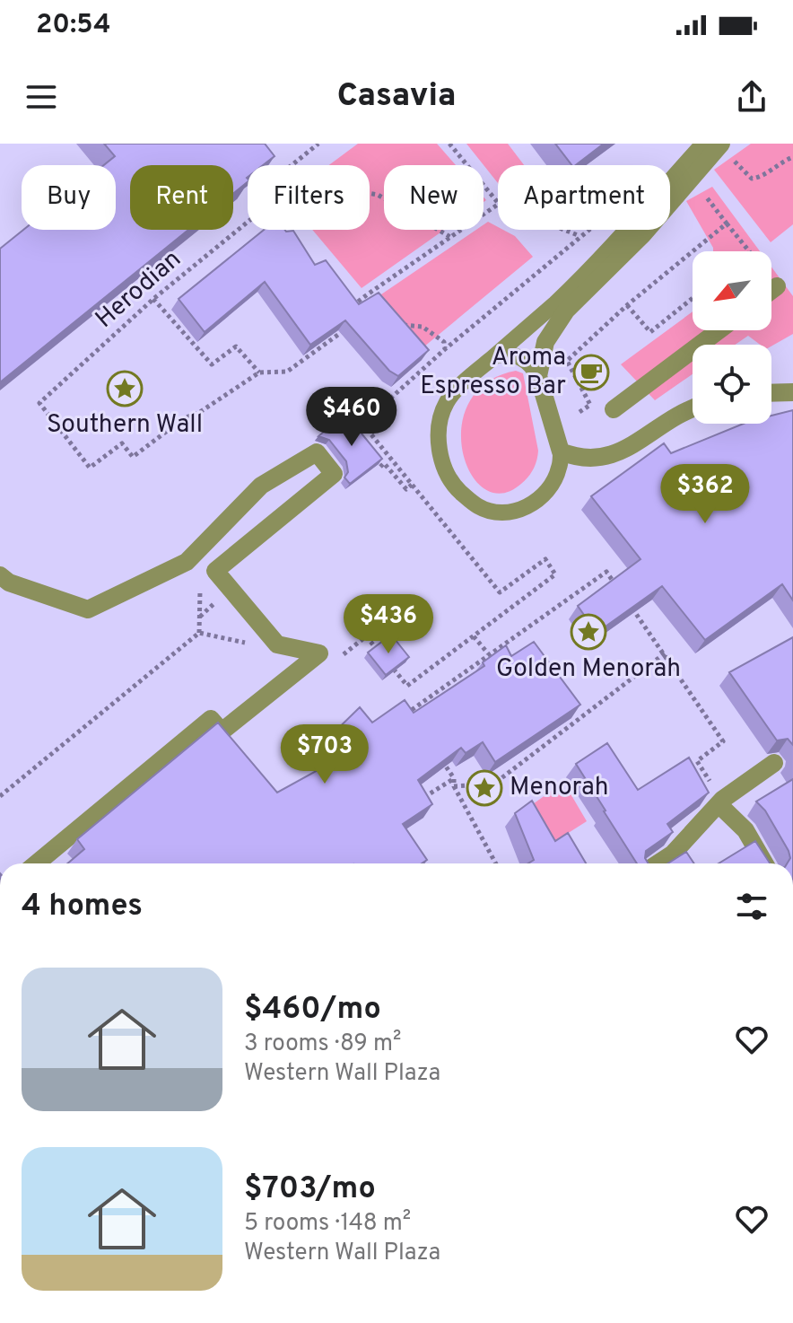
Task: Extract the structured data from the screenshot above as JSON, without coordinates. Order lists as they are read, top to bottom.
{
  "streets": {
    "path": ["Herodian"]
  },
  "places": {
    "cafe": ["Aroma Espresso Bar"],
    "place": ["Southern Wall", "Golden Menorah", "Menorah"]
  },
  "north": "bottom left",
  "page": {
    "status": "20:54",
    "header": "Casavia",
    "chip": [
      "Buy",
      "Rent",
      "Filters",
      "New",
      "Apartment"
    ],
    "price": [
      "$460",
      "$362",
      "$436",
      "$703"
    ],
    "heading": "4 homes",
    "list": [
      {
        "name": "$460/mo",
        "note": "3 rooms · 89 m² · Western Wall Plaza"
      },
      {
        "name": "$703/mo",
        "note": "5 rooms · 148 m² · Western Wall Plaza"
      }
    ]
  }
}
